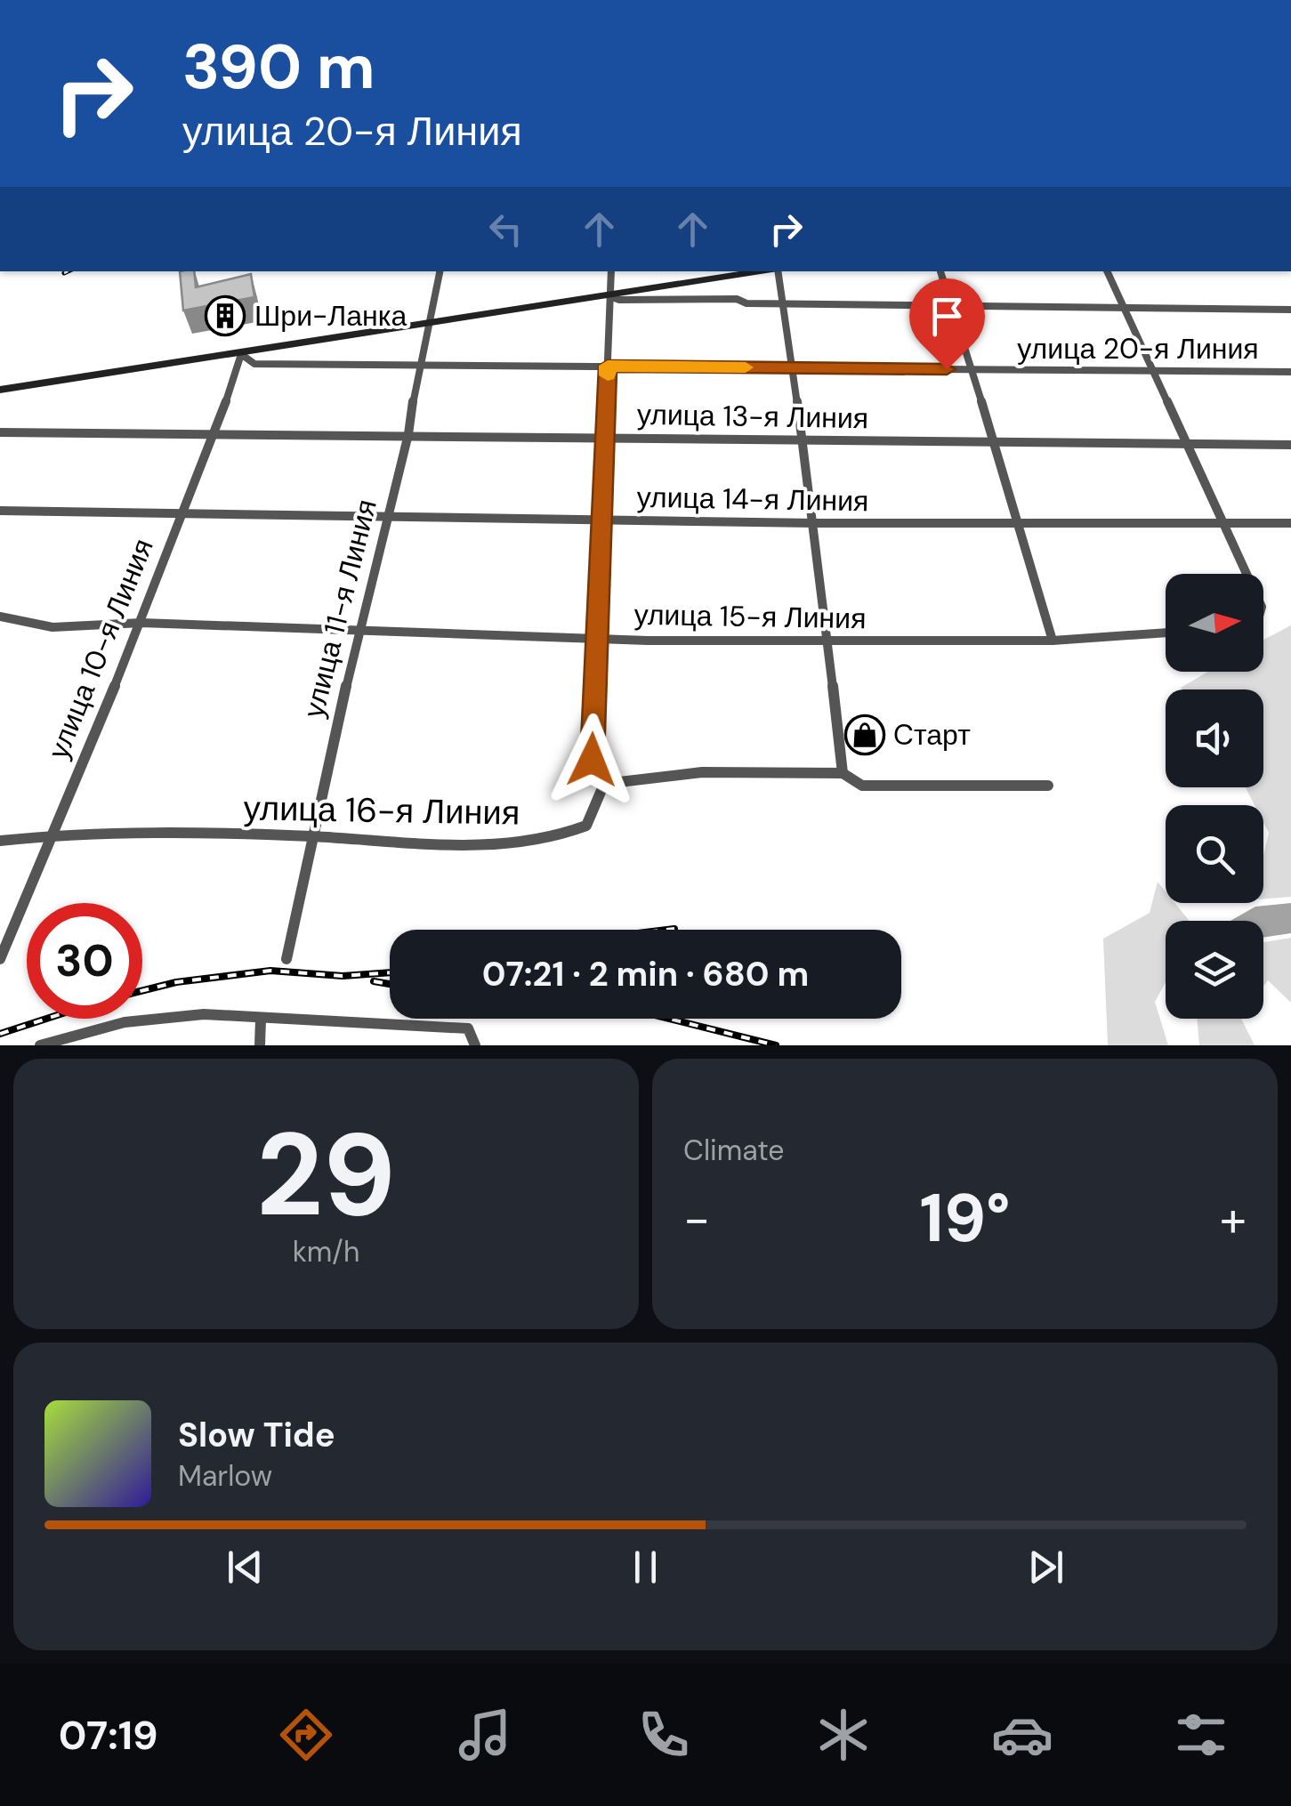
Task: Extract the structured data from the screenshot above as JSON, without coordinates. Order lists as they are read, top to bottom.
{
  "streets": {
    "street": [
      "улица 20-я Линия",
      "улица 13-я Линия",
      "улица 14-я Линия",
      "улица 11-я Линия",
      "улица 15-я Линия",
      "улица 10-я Линия",
      "улица 16-я Линия"
    ]
  },
  "crossings": [
    ["улица 20-я Линия", "улица 11-я Линия"],
    ["улица 20-я Линия", "улица 10-я Линия"],
    ["улица 13-я Линия", "улица 11-я Линия"],
    ["улица 13-я Линия", "улица 10-я Линия"],
    ["улица 14-я Линия", "улица 11-я Линия"],
    ["улица 14-я Линия", "улица 10-я Линия"],
    ["улица 11-я Линия", "улица 15-я Линия"],
    ["улица 11-я Линия", "улица 16-я Линия"],
    ["улица 15-я Линия", "улица 10-я Линия"],
    ["улица 10-я Линия", "улица 16-я Линия"]
  ],
  "places": {
    "building": ["Шри-Ланка"],
    "shop": ["Cтарт"]
  },
  "north": "right",
  "page": {
    "turn": ["390 m", "улица 20-я Линия"],
    "limit": "30",
    "trip": "07:21 · 2 min · 680 m",
    "tile": [
      ["29", "km/h"],
      "Climate"
    ],
    "heat": ["−", "19°", "+"],
    "song": ["Slow Tide", "Marlow"],
    "tabs": "07:19"
  }
}
